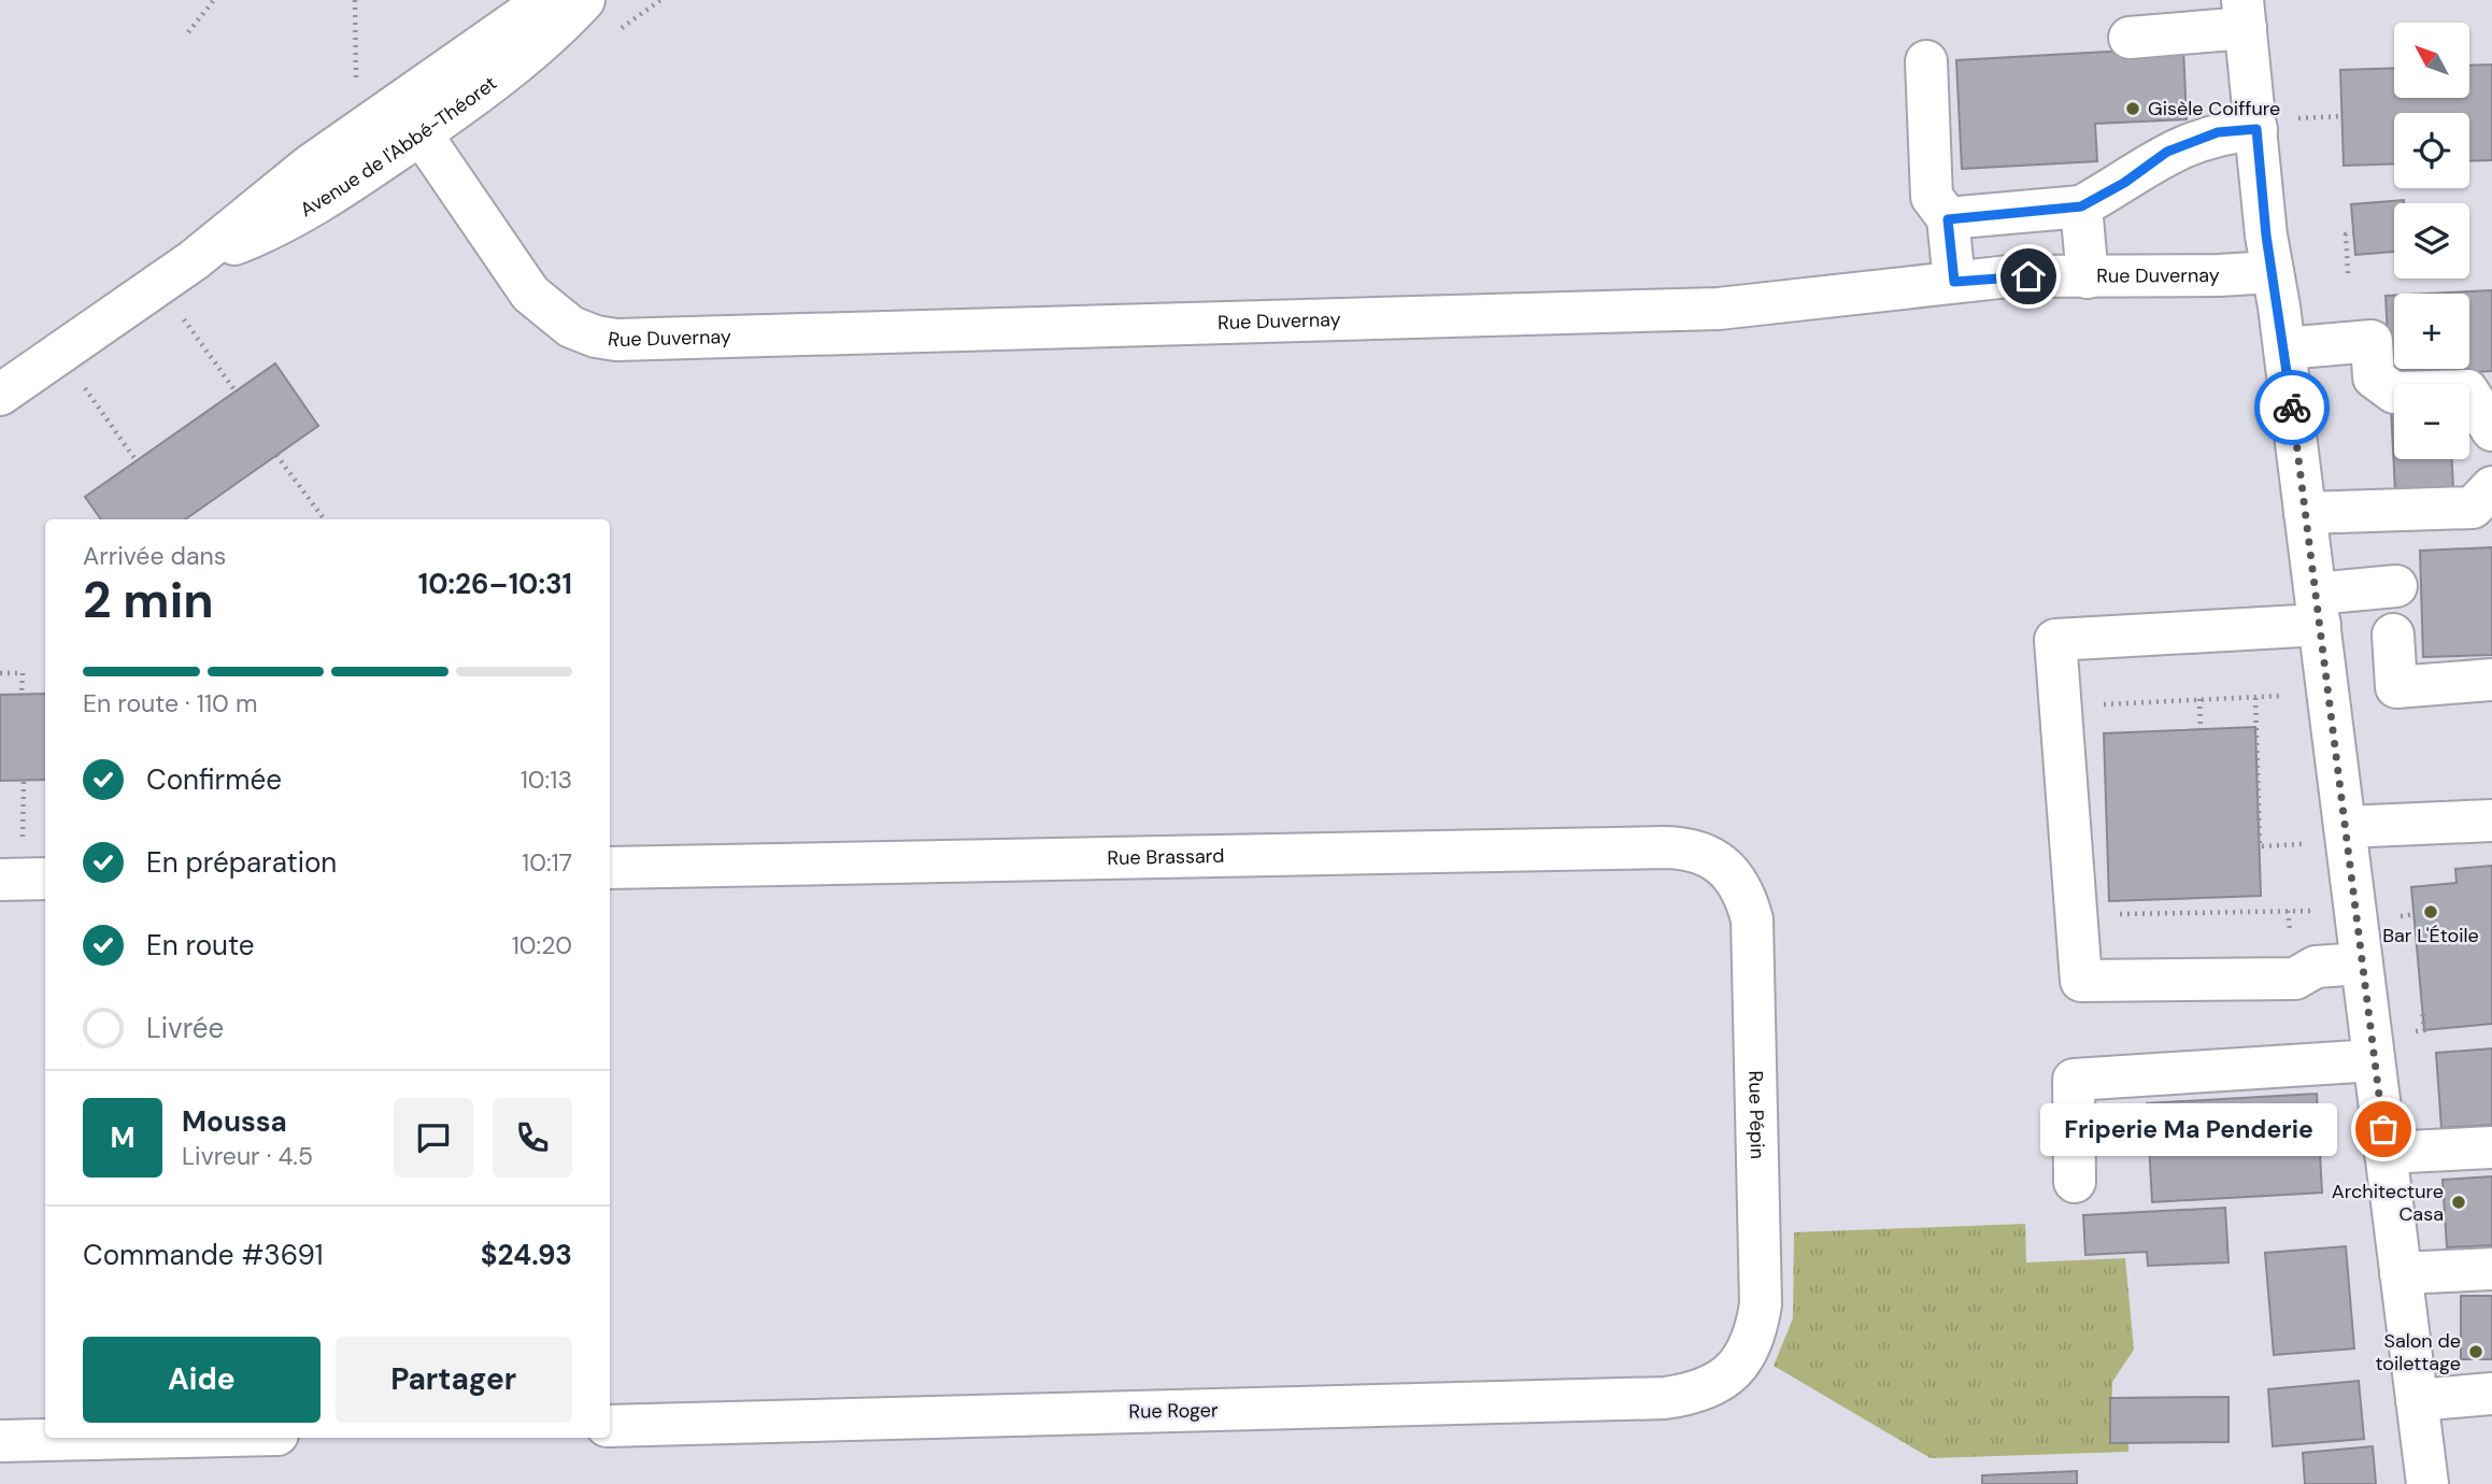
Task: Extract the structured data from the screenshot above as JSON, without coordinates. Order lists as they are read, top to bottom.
{
  "streets": {
    "street": [
      "Avenue de l'Abbé-Théoret",
      "Rue Duvernay",
      "Rue Brassard",
      "Rue Pépin",
      "Rue Roger"
    ]
  },
  "crossings": [
    ["Avenue de l'Abbé-Théoret", "Rue Duvernay"],
    ["Rue Brassard", "Rue Pépin"],
    ["Rue Pépin", "Rue Roger"]
  ],
  "places": [
    "Gisèle Coiffure",
    "Bar L'Étoile",
    "Friperie Ma Penderie",
    "Architecture Casa",
    "Salon de toilettage"
  ],
  "north": "top left",
  "page": {
    "map_buttons": ["+", "−"],
    "heading": ["2 min", "Arrivée dans", "10:26–10:31"],
    "panel": [
      "Moussa",
      "Livreur · 4.5",
      "Commande #3691",
      "$24.93"
    ],
    "bar": "En route · 110 m",
    "list": [
      ["Confirmée", "10:13"],
      ["En préparation", "10:17"],
      ["En route", "10:20"],
      "Livrée"
    ],
    "round": "M",
    "bubble": "Friperie Ma Penderie",
    "buttons": ["Aide", "Partager"]
  }
}
